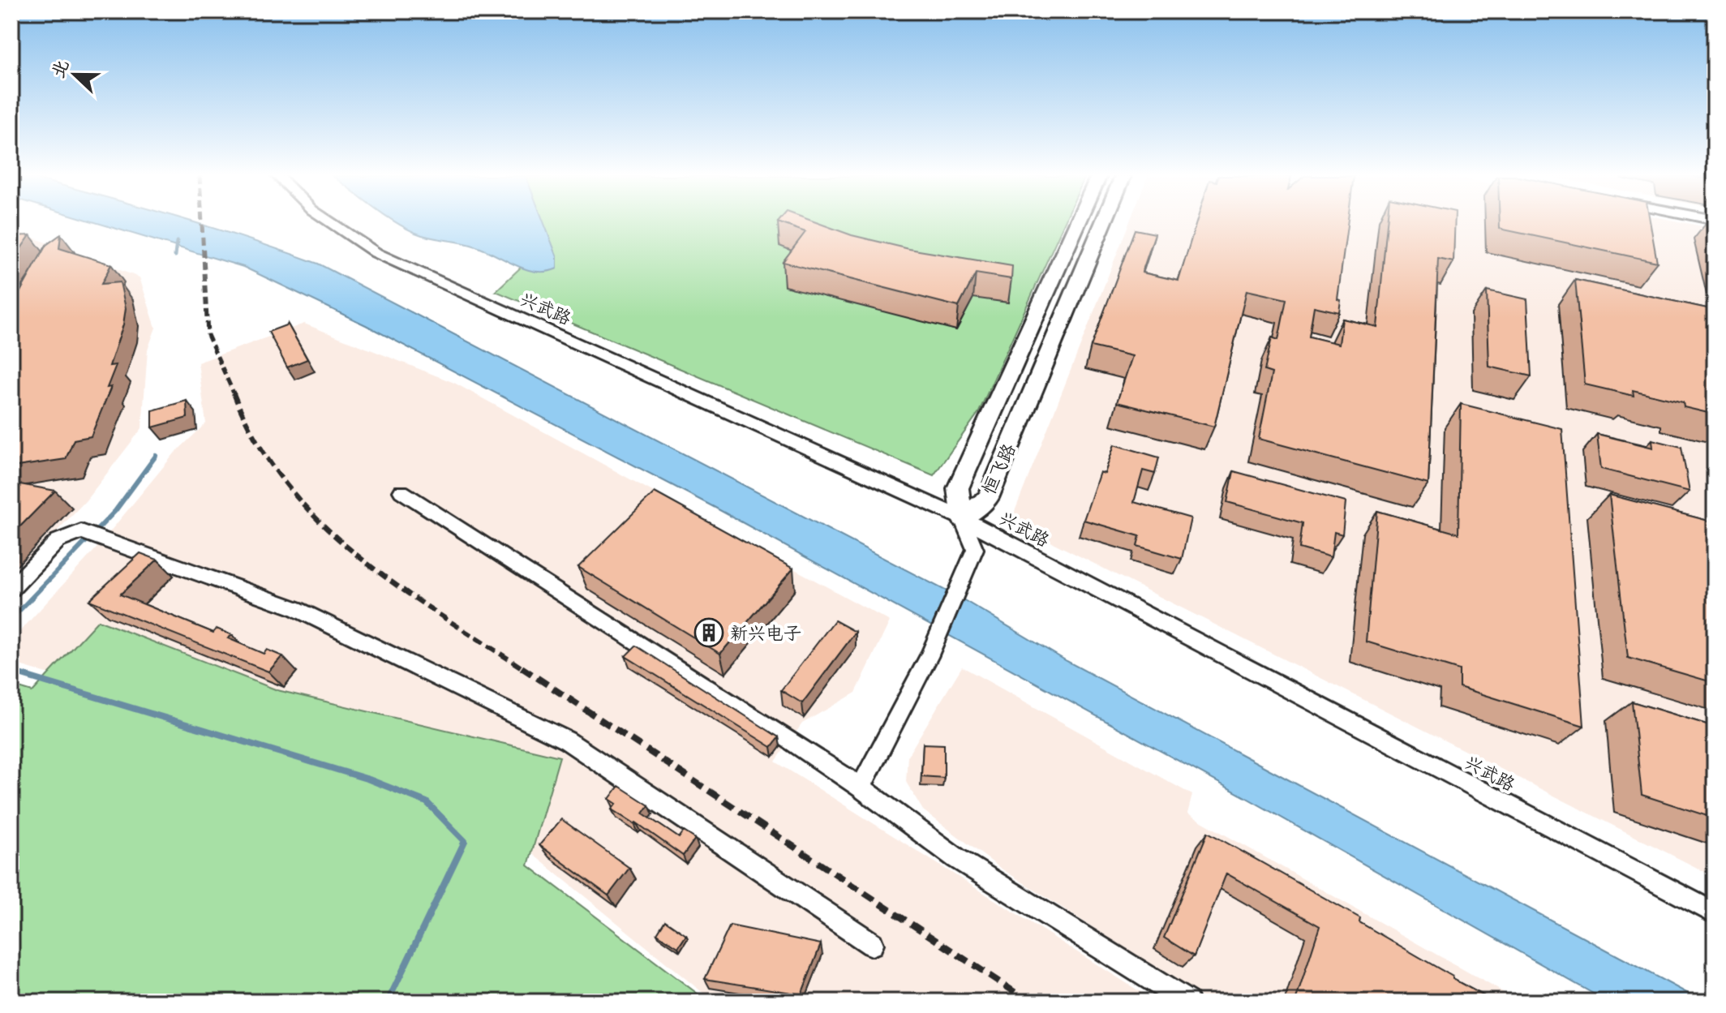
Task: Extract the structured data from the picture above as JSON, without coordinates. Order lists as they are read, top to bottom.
{
  "streets": {
    "main road": ["恒飞路"],
    "street": ["兴武路"]
  },
  "crossings": [
    ["兴武路", "恒飞路"]
  ],
  "places": {
    "building": ["新兴电子"]
  },
  "north": "left"
}
